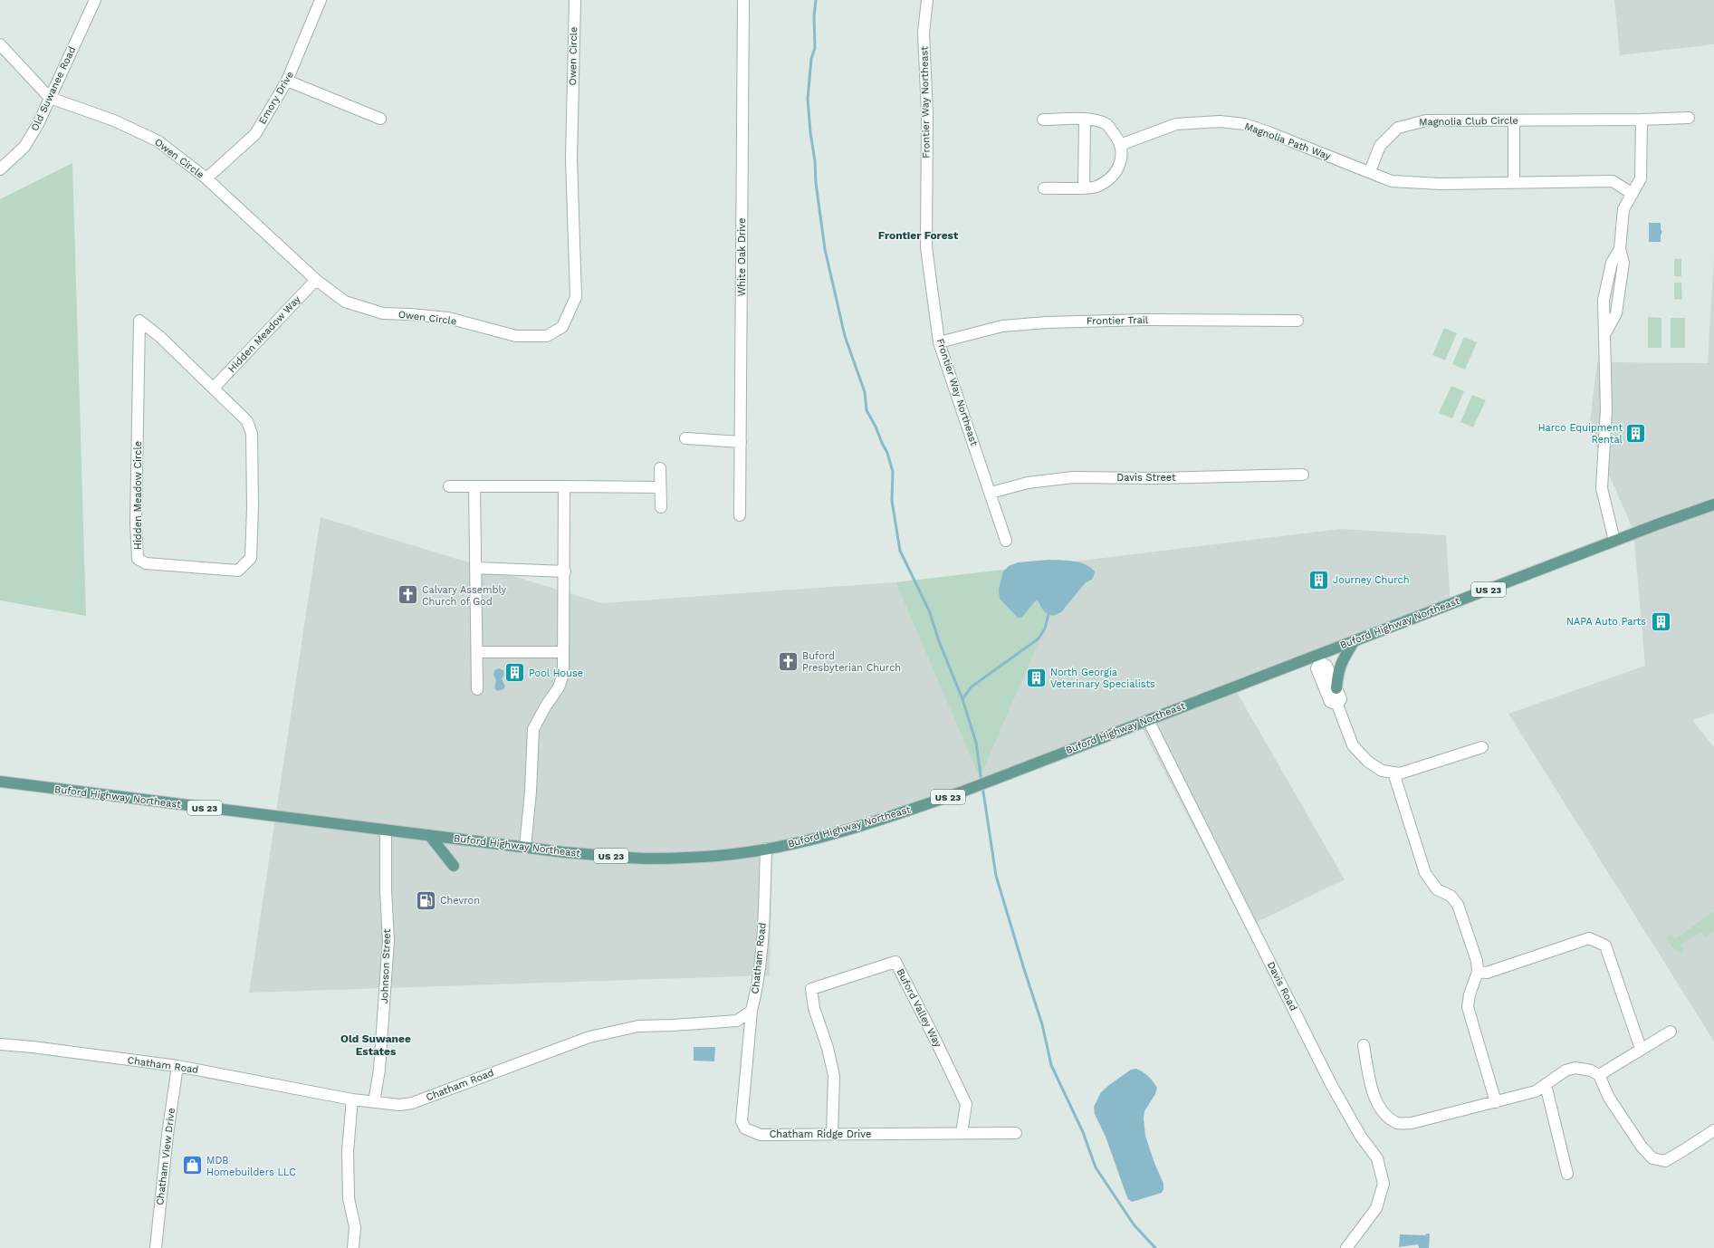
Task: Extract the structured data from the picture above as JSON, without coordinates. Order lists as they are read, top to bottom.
{
  "streets": {
    "main road": ["US 23", "Buford Highway Northeast"],
    "street": [
      "Owen Circle",
      "Old Suwanee Road",
      "Emory Drive",
      "Frontier Way Northeast",
      "Magnolia Club Circle",
      "Magnolia Path Way",
      "White Oak Drive",
      "Frontier Trail",
      "Hidden Meadow Way",
      "Davis Street",
      "Hidden Meadow Circle",
      "Chatham Road",
      "Johnson Street",
      "Davis Road",
      "Buford Valley Way",
      "Chatham Ridge Drive",
      "Chatham View Drive"
    ]
  },
  "crossings": [
    ["Owen Circle", "Old Suwanee Road"],
    ["Owen Circle", "Emory Drive"],
    ["Owen Circle", "Hidden Meadow Way"],
    ["Frontier Way Northeast", "Frontier Trail"],
    ["Frontier Way Northeast", "Davis Street"],
    ["Magnolia Club Circle", "Magnolia Path Way"],
    ["Hidden Meadow Way", "Hidden Meadow Circle"],
    ["Buford Highway Northeast", "Chatham Road"],
    ["Buford Highway Northeast", "Johnson Street"],
    ["Buford Highway Northeast", "Davis Road"],
    ["Chatham Road", "Johnson Street"],
    ["Chatham Road", "Chatham Ridge Drive"],
    ["Chatham Road", "Chatham View Drive"],
    ["Buford Valley Way", "Chatham Ridge Drive"]
  ],
  "districts": ["Frontier Forest", "Old Suwanee Estates"],
  "places": {
    "building": [
      "Harco Equipment Rental",
      "Journey Church",
      "NAPA Auto Parts",
      "Pool House",
      "North Georgia Veterinary Specialists"
    ],
    "church": ["Calvary Assembly Church of God", "Buford Presbyterian Church"],
    "fuel station": ["Chevron"],
    "shop": ["MDB Homebuilders LLC"]
  }
}
